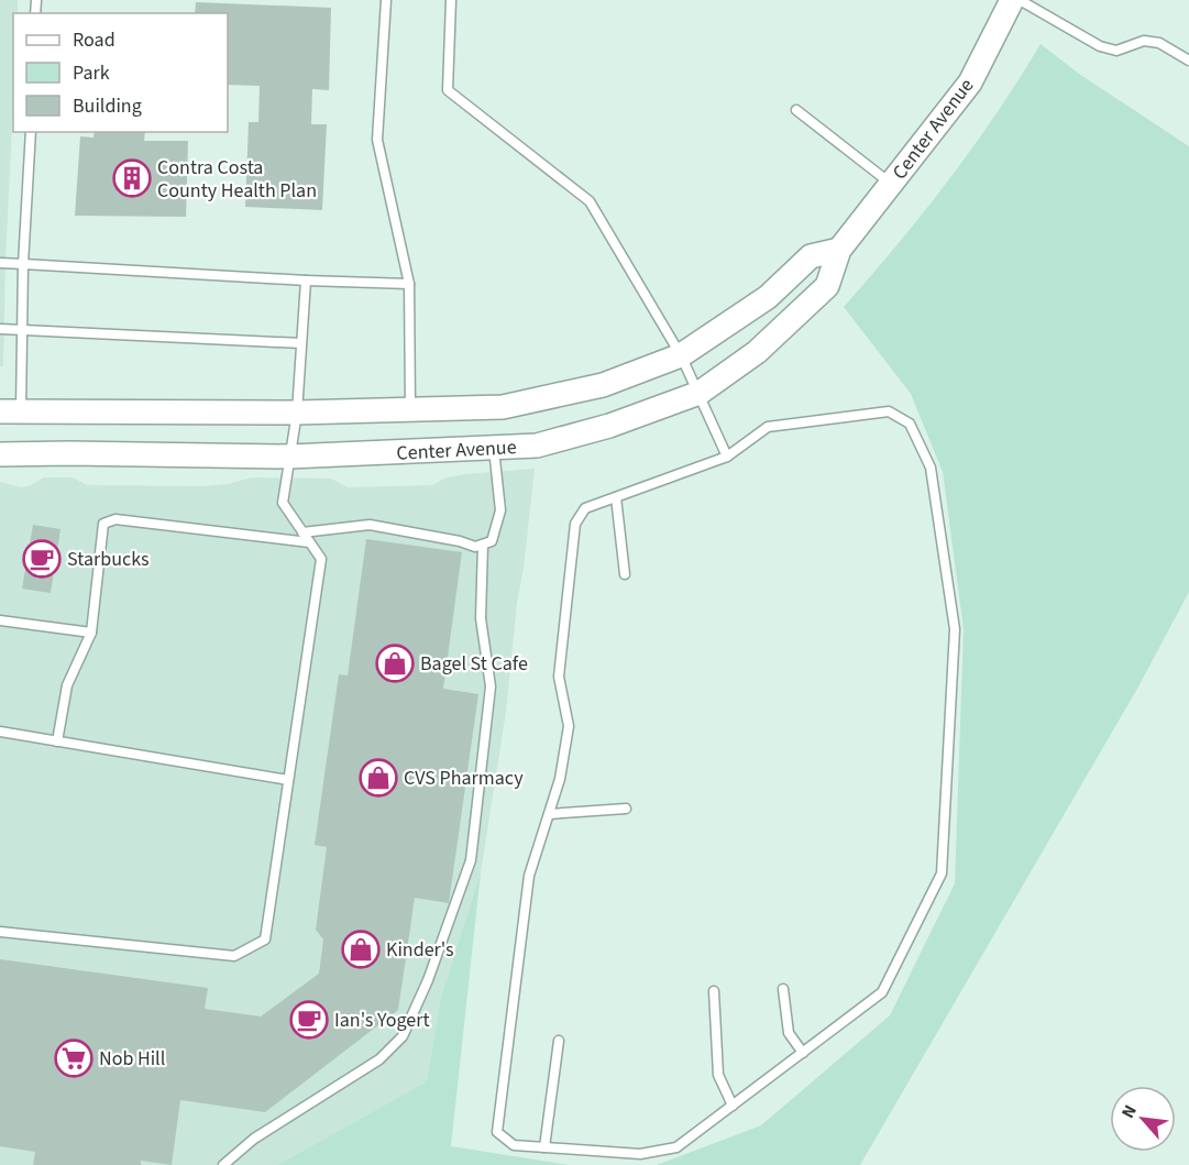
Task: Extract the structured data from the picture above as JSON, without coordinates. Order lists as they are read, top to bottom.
{
  "streets": {
    "street": ["Center Avenue"]
  },
  "places": {
    "building": ["Contra Costa County Health Plan"],
    "cafe": ["Starbucks", "Ian's Yogert"],
    "shop": ["Bagel St Cafe", "CVS Pharmacy", "Kinder's"],
    "supermarket": ["Nob Hill"]
  },
  "legend": ["Road", "Park", "Building"],
  "north": "top left"
}
